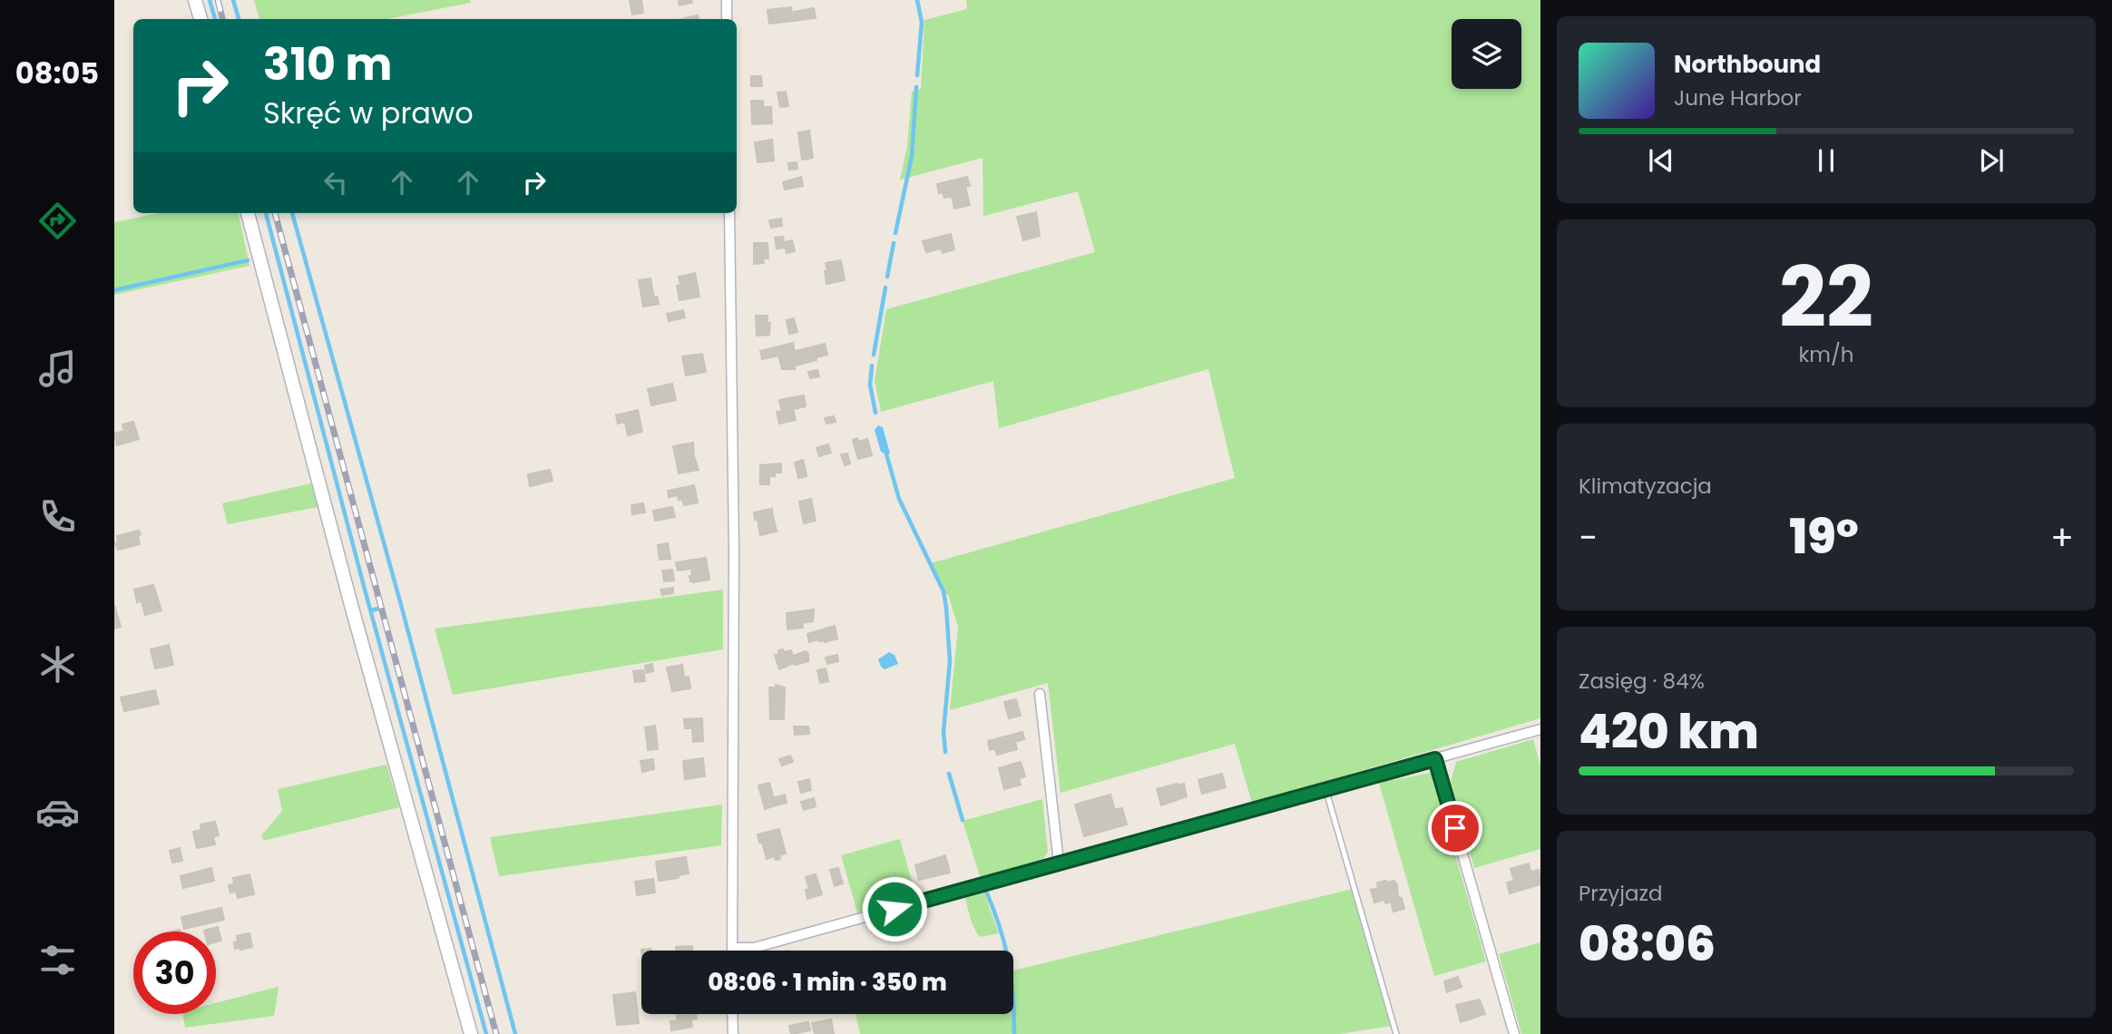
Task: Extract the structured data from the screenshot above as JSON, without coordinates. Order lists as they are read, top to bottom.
{
  "page": {
    "tabs": "08:05",
    "turn": ["310 m", "Skręć w prawo"],
    "song": ["Northbound", "June Harbor"],
    "tile": [
      ["22", "km/h"],
      "Klimatyzacja",
      ["Zasięg · 84%", "420 km"],
      ["Przyjazd", "08:06"]
    ],
    "heat": ["−", "19°", "+"],
    "limit": "30",
    "trip": "08:06 · 1 min · 350 m"
  }
}
